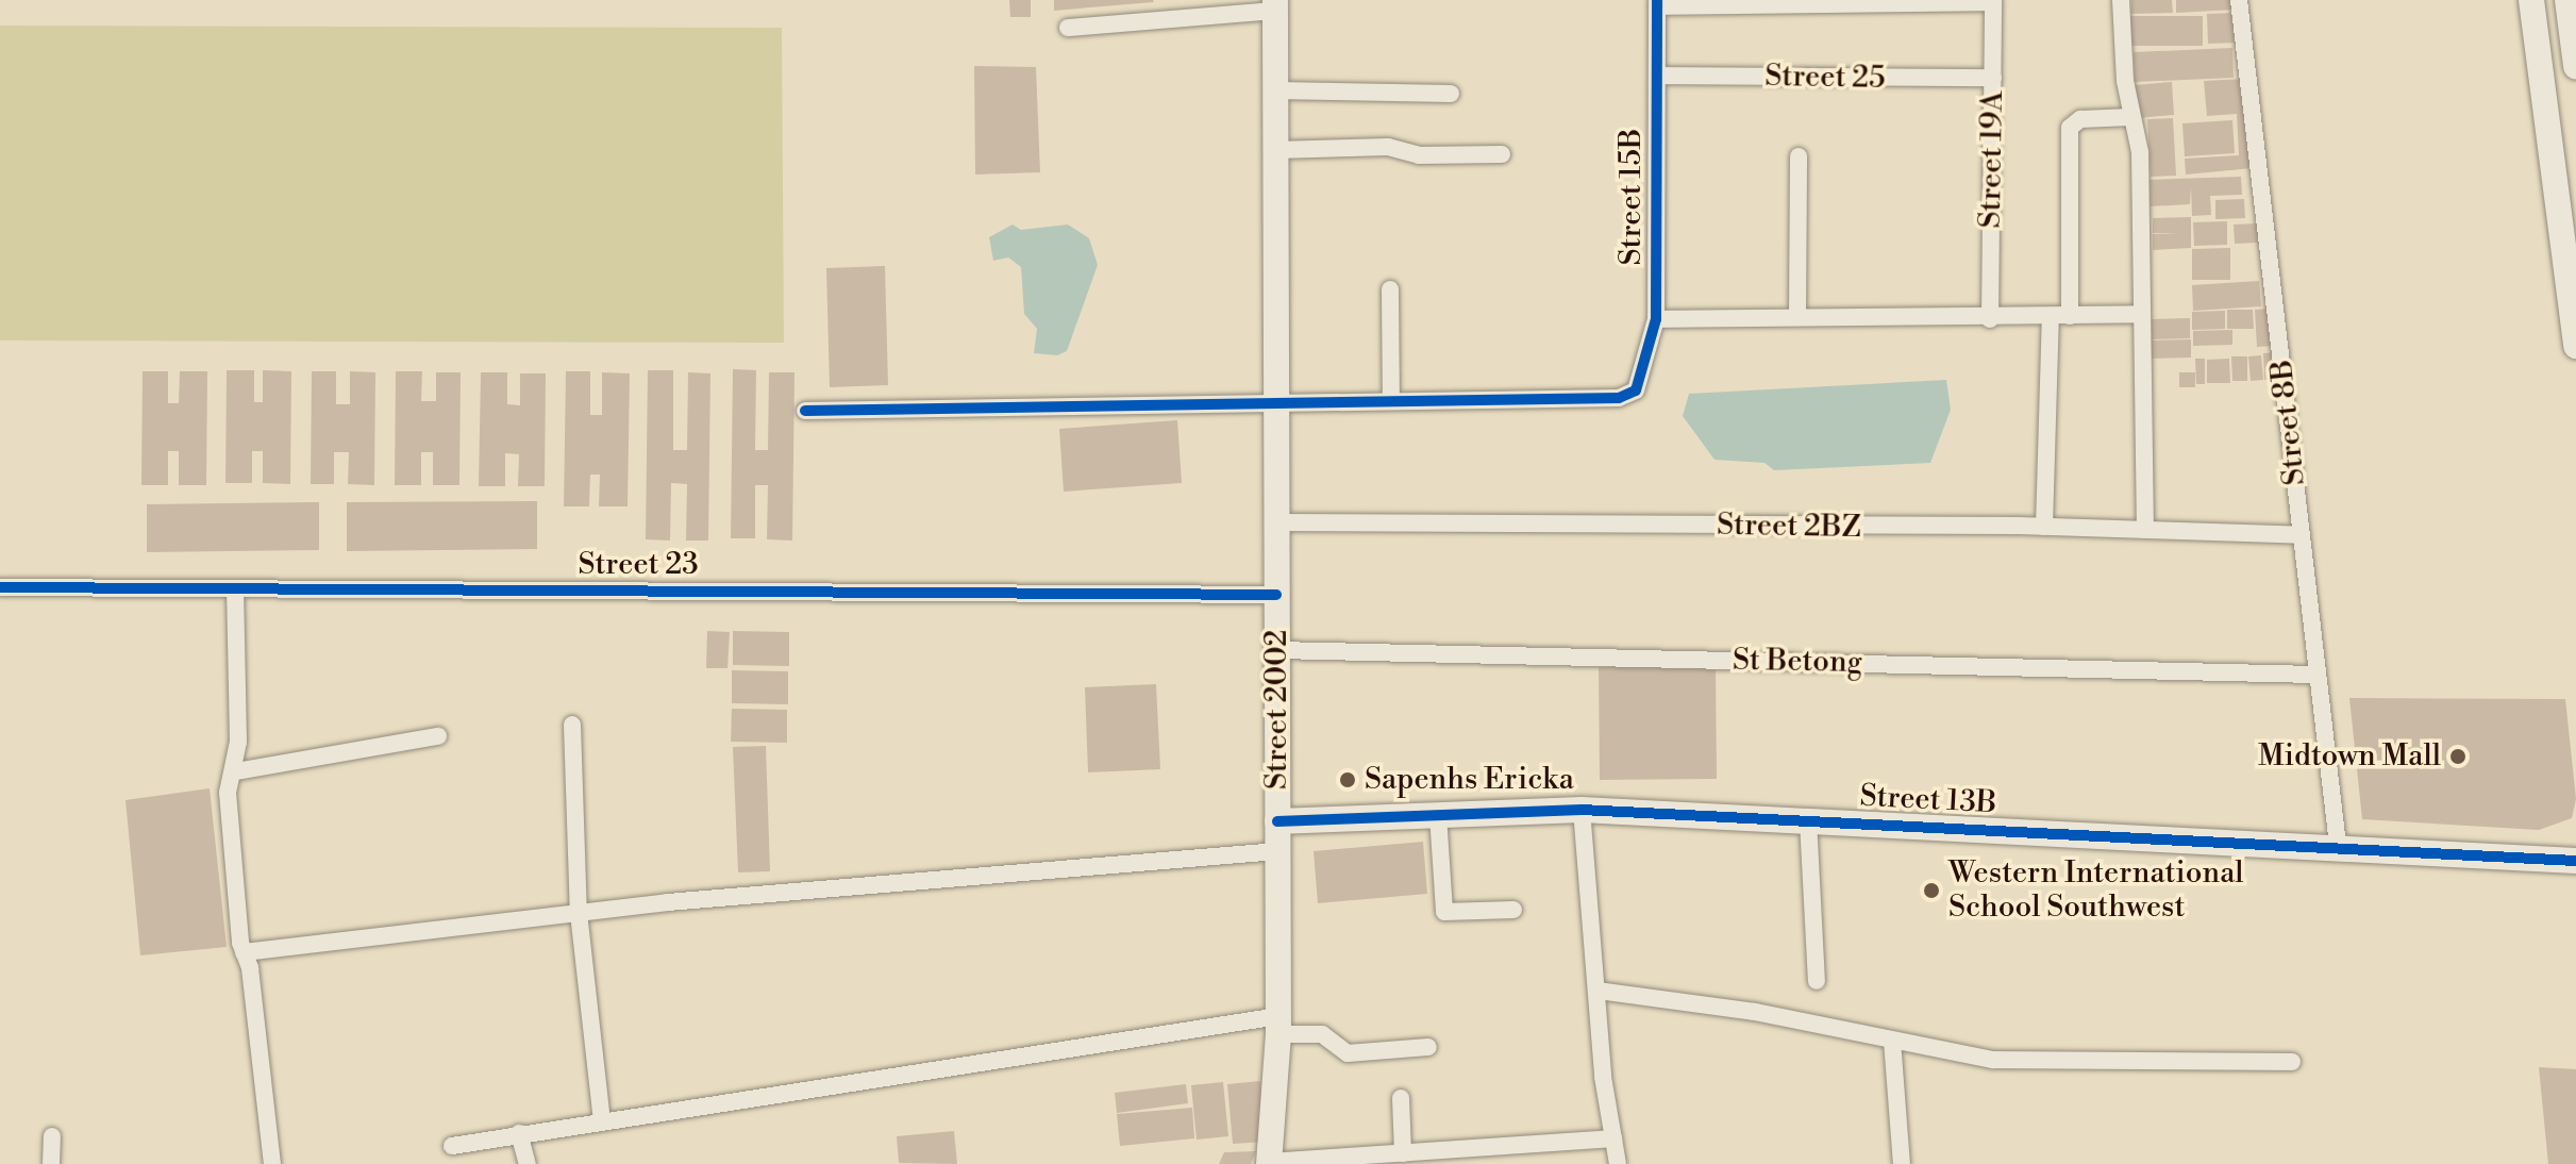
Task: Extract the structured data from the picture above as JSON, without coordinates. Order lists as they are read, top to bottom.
{
  "streets": {
    "street": [
      "Street 25",
      "Street 19A",
      "Street 15B",
      "Street 8B",
      "Street 2BZ",
      "Street 23",
      "St Betong",
      "Street 2002",
      "Street 13B"
    ]
  },
  "crossings": [
    ["Street 25", "Street 19A"],
    ["Street 25", "Street 15B"],
    ["Street 8B", "Street 2BZ"],
    ["Street 8B", "St Betong"],
    ["Street 8B", "Street 13B"],
    ["Street 2BZ", "Street 2002"],
    ["Street 23", "Street 2002"],
    ["St Betong", "Street 2002"],
    ["Street 2002", "Street 13B"]
  ],
  "places": ["Midtown Mall", "Sapenhs Ericka", "Western International School Southwest"]
}
